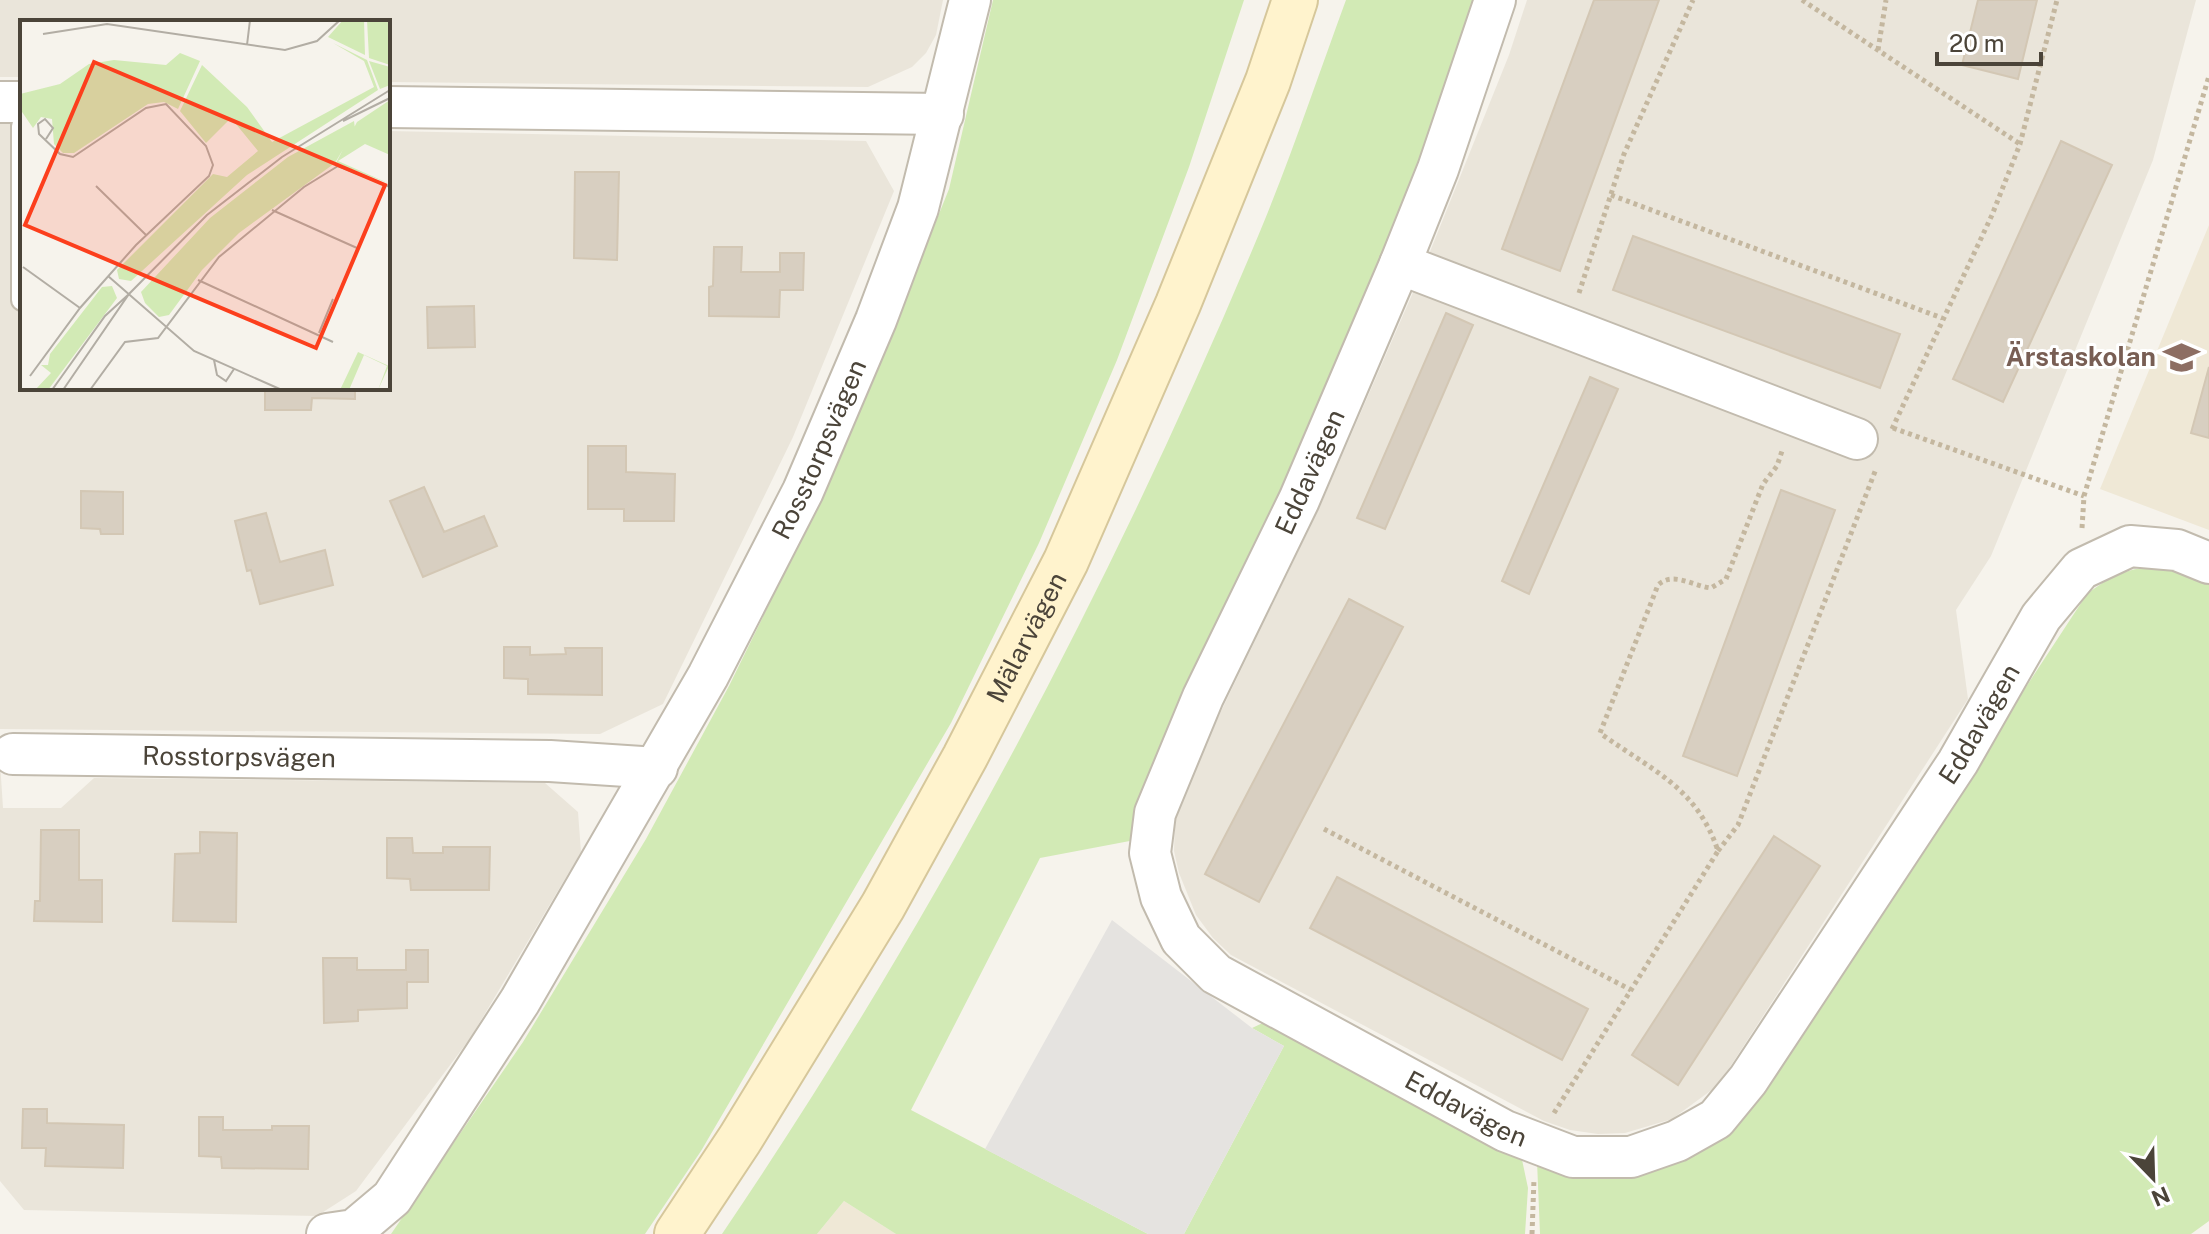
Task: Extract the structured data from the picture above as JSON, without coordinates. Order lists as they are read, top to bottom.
{
  "streets": {
    "main road": ["Mälarvägen"],
    "street": ["Rosstorpsvägen", "Eddavägen"]
  },
  "places": {
    "school or university": ["Ärstaskolan"]
  },
  "scale_bar": "20 m",
  "north": "bottom right"
}
